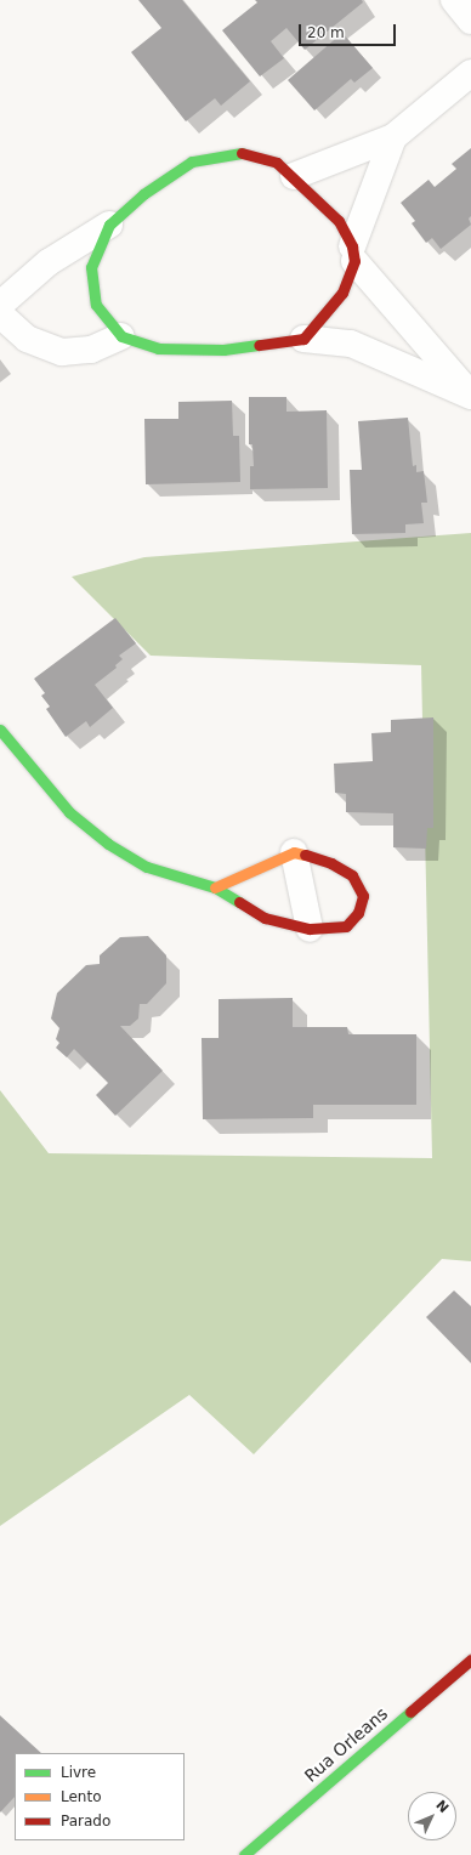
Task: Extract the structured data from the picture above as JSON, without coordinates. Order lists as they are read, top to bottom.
{
  "streets": {
    "street": ["Rua Orleans"]
  },
  "legend": ["Livre", "Lento", "Parado"],
  "scale_bar": "20 m",
  "north": "top right"
}
